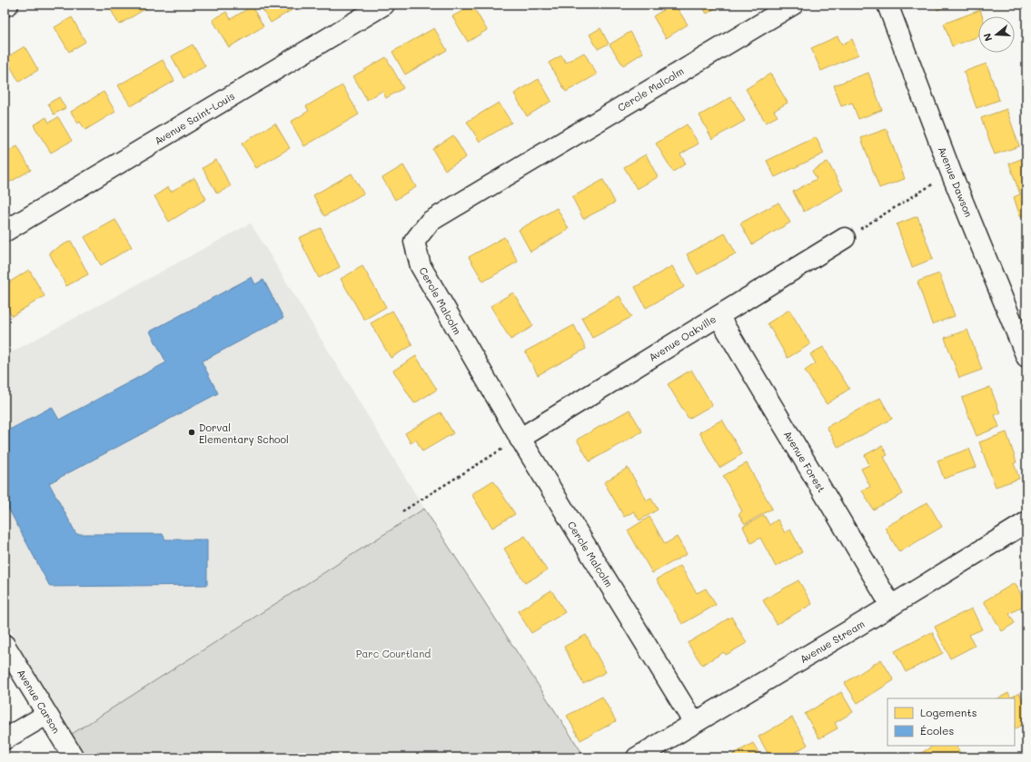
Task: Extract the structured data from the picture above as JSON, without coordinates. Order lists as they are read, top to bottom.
{
  "streets": {
    "street": [
      "Cercle Malcolm",
      "Avenue Saint-Louis",
      "Avenue Dawson",
      "Avenue Oakville",
      "Avenue Forest",
      "Avenue Stream",
      "Avenue Carson"
    ]
  },
  "crossings": [
    ["Cercle Malcolm", "Avenue Oakville"],
    ["Cercle Malcolm", "Avenue Stream"],
    ["Avenue Oakville", "Avenue Forest"],
    ["Avenue Forest", "Avenue Stream"]
  ],
  "parks": ["Parc Courtland"],
  "places": ["Dorval Elementary School"],
  "legend": ["Logements", "Écoles"],
  "north": "left"
}
